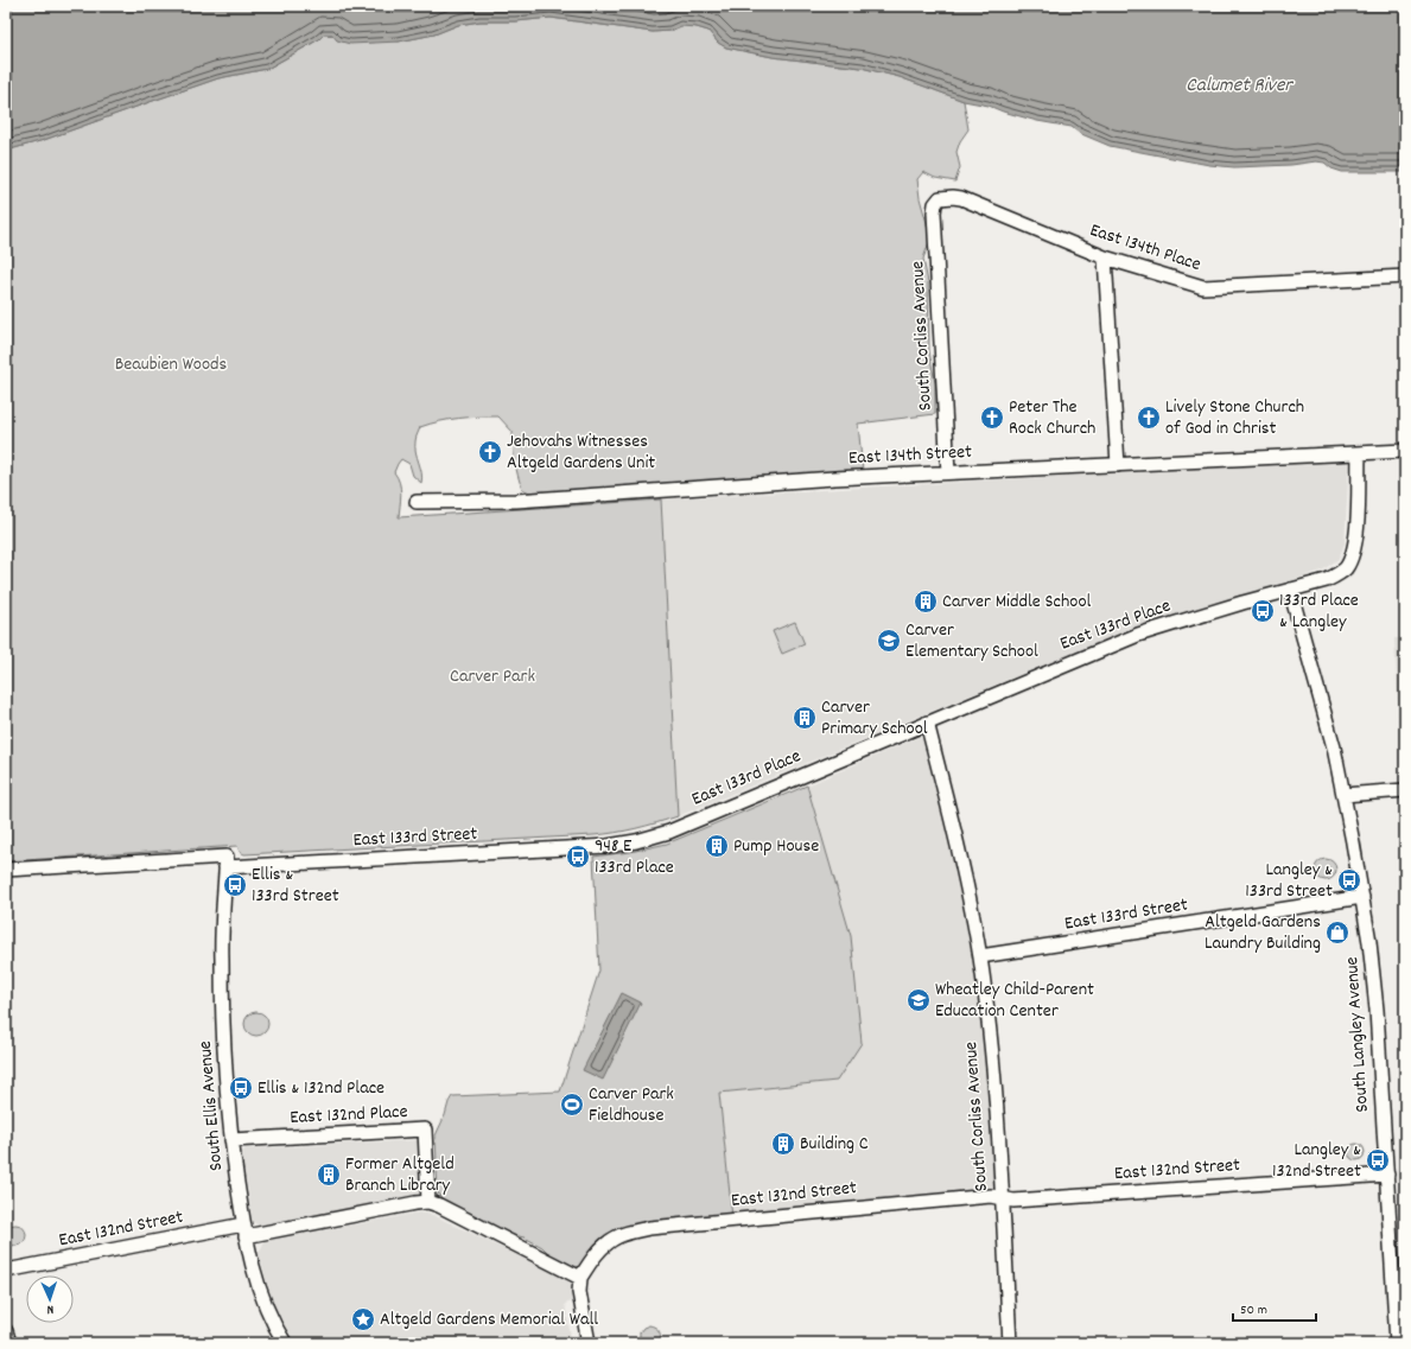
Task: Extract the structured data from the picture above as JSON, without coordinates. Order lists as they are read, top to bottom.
{
  "streets": {
    "street": [
      "East 134th Place",
      "South Corliss Avenue",
      "East 134th Street",
      "East 133rd Place",
      "East 133rd Street",
      "South Langley Avenue",
      "South Ellis Avenue",
      "East 132nd Place",
      "East 132nd Street"
    ]
  },
  "crossings": [
    ["East 134th Place", "South Corliss Avenue"],
    ["South Corliss Avenue", "East 134th Street"],
    ["South Corliss Avenue", "East 133rd Place"],
    ["South Corliss Avenue", "East 133rd Street"],
    ["South Corliss Avenue", "East 132nd Street"],
    ["East 134th Street", "East 133rd Place"],
    ["East 133rd Place", "East 133rd Street"],
    ["East 133rd Place", "South Langley Avenue"],
    ["East 133rd Street", "South Langley Avenue"],
    ["East 133rd Street", "South Ellis Avenue"],
    ["South Langley Avenue", "East 132nd Street"],
    ["South Ellis Avenue", "East 132nd Place"],
    ["South Ellis Avenue", "East 132nd Street"],
    ["East 132nd Place", "East 132nd Street"]
  ],
  "water": ["Calumet River"],
  "parks": ["Beaubien Woods", "Carver Park"],
  "places": {
    "church": ["Peter The Rock Church", "Lively Stone Church of God in Christ", "Jehovahs Witnesses Altgeld Gardens Unit"],
    "building": [
      "Carver Middle School",
      "Carver Primary School",
      "Pump House",
      "Building C",
      "Former Altgeld Branch Library"
    ],
    "bus stop": [
      "133rd Place & Langley",
      "948 E 133rd Place",
      "Langley & 133rd Street",
      "Ellis & 133rd Street",
      "Ellis & 132nd Place",
      "Langley & 132nd Street"
    ],
    "school or university": ["Carver Elementary School", "Wheatley Child-Parent Education Center"],
    "shop": ["Altgeld Gardens Laundry Building"],
    "sports": ["Carver Park Fieldhouse"],
    "place": ["Altgeld Gardens Memorial Wall"]
  },
  "scale_bar": "50 m",
  "north": "bottom"
}
